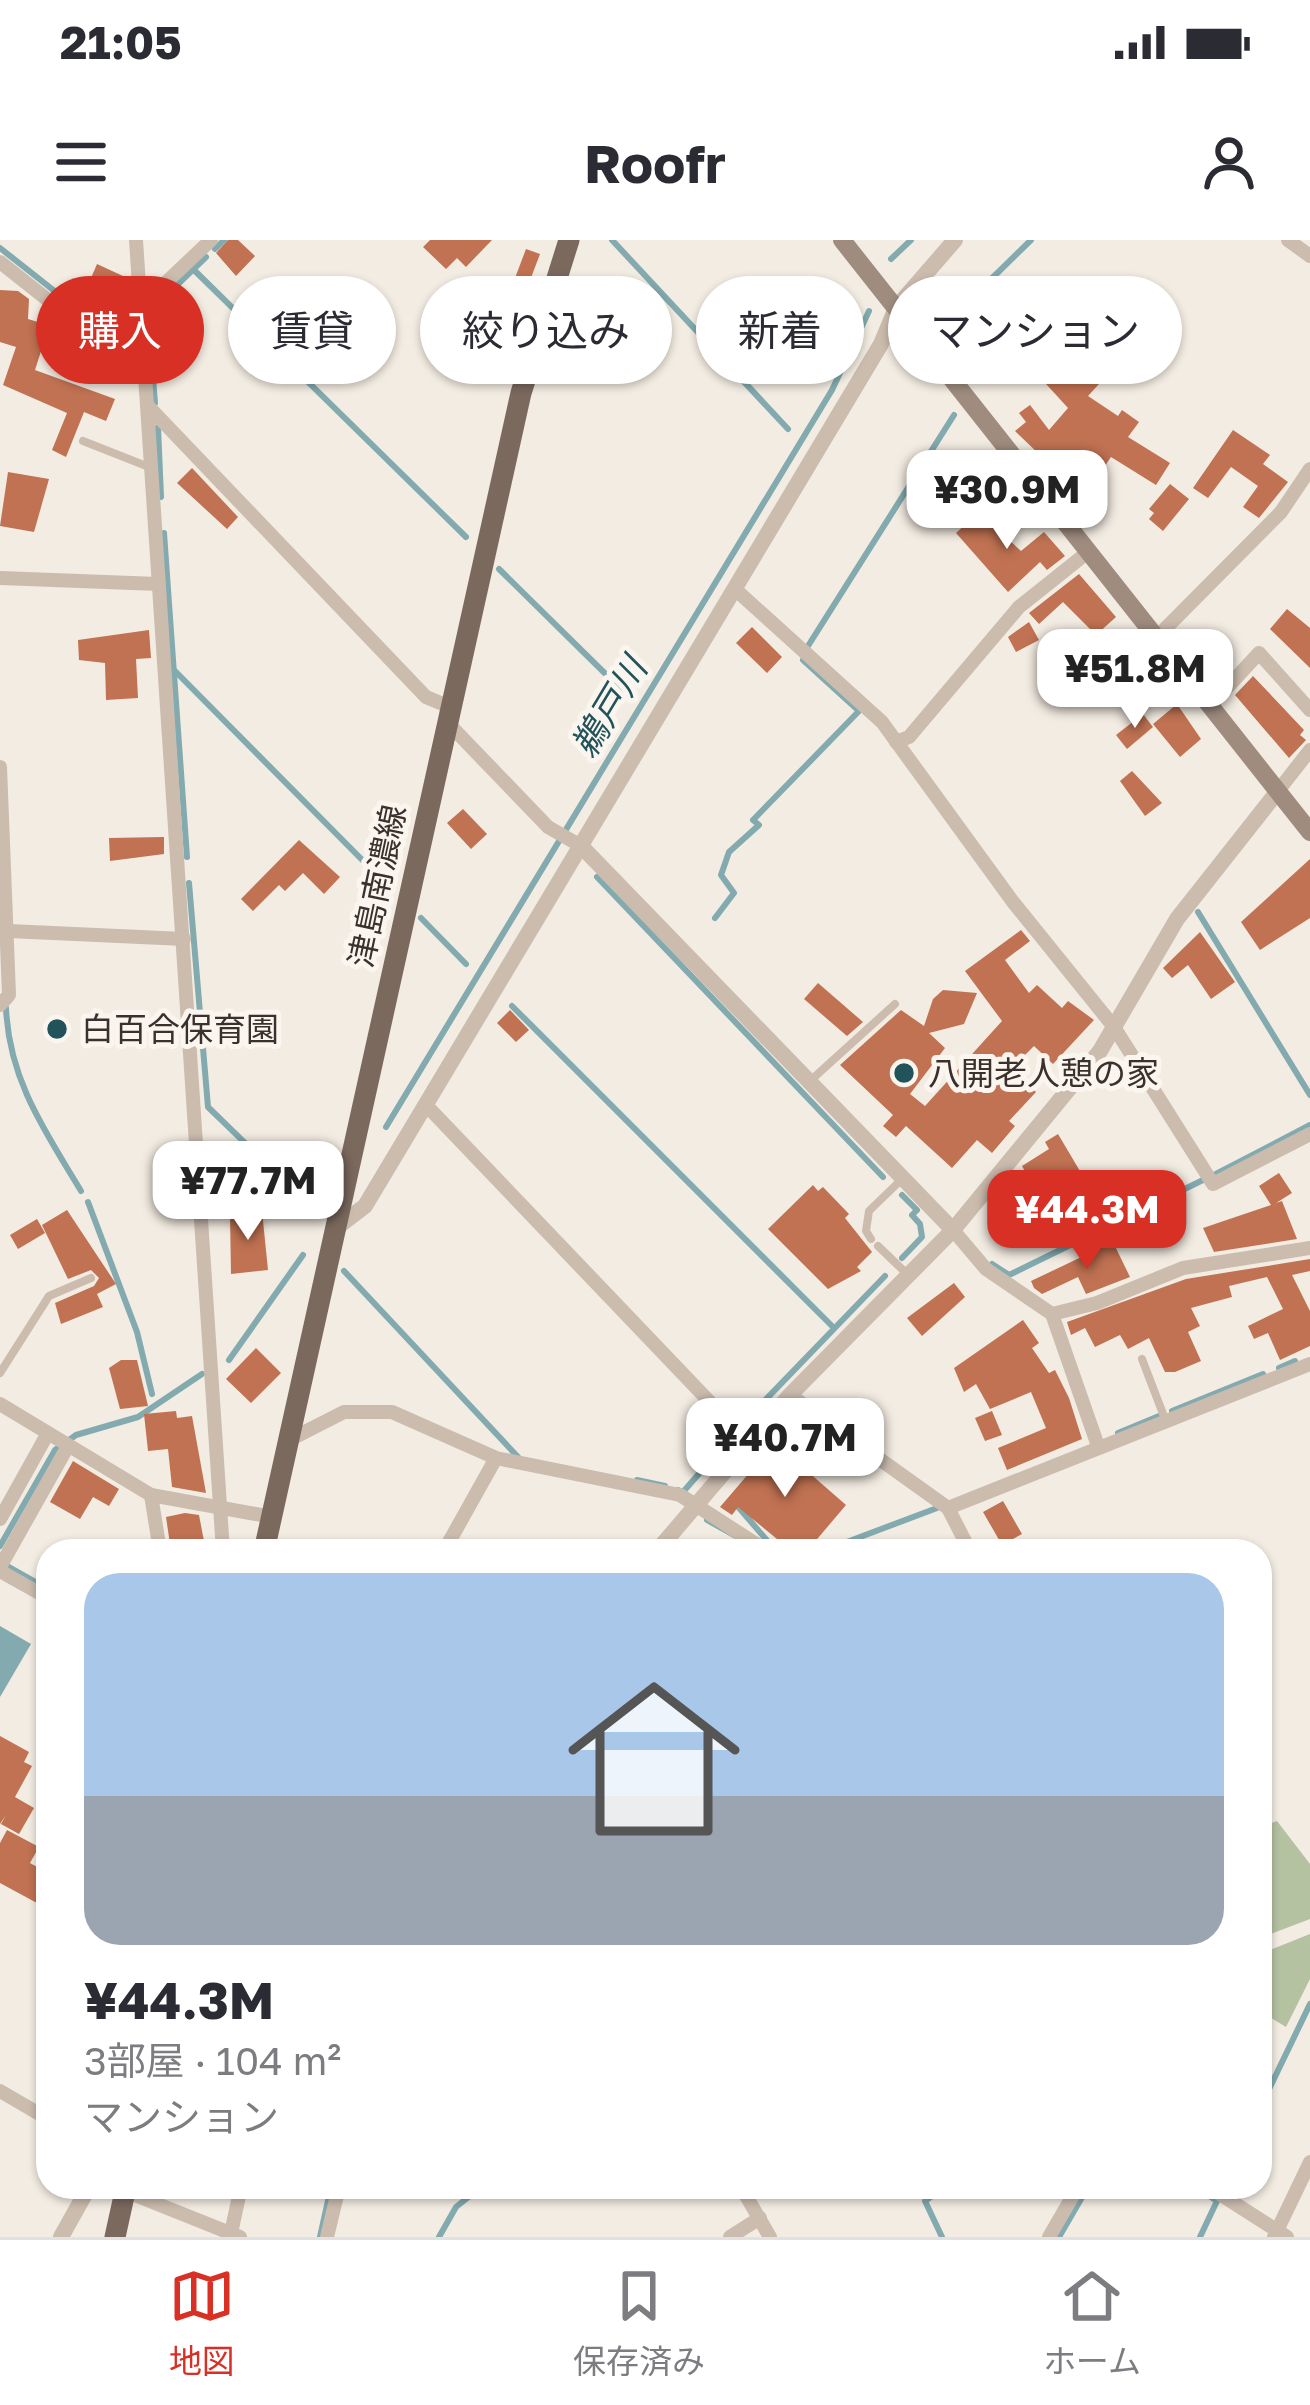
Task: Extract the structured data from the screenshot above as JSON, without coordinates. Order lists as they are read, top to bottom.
{
  "streets": {
    "main road": ["津島南濃線"]
  },
  "water": ["鵜戸川"],
  "places": ["白百合保育園", "八開老人憩の家"],
  "page": {
    "status": "21:05",
    "header": "Roofr",
    "chip": [
      "購入",
      "賃貸",
      "絞り込み",
      "新着",
      "マンション"
    ],
    "price": [
      "¥30.9M",
      "¥51.8M",
      "¥77.7M",
      "¥44.3M",
      "¥40.7M"
    ],
    "list": [
      {
        "name": "¥44.3M",
        "note": "3部屋 · 104 m² · マンション"
      }
    ],
    "tabs": ["地図", "保存済み", "ホーム"]
  }
}
